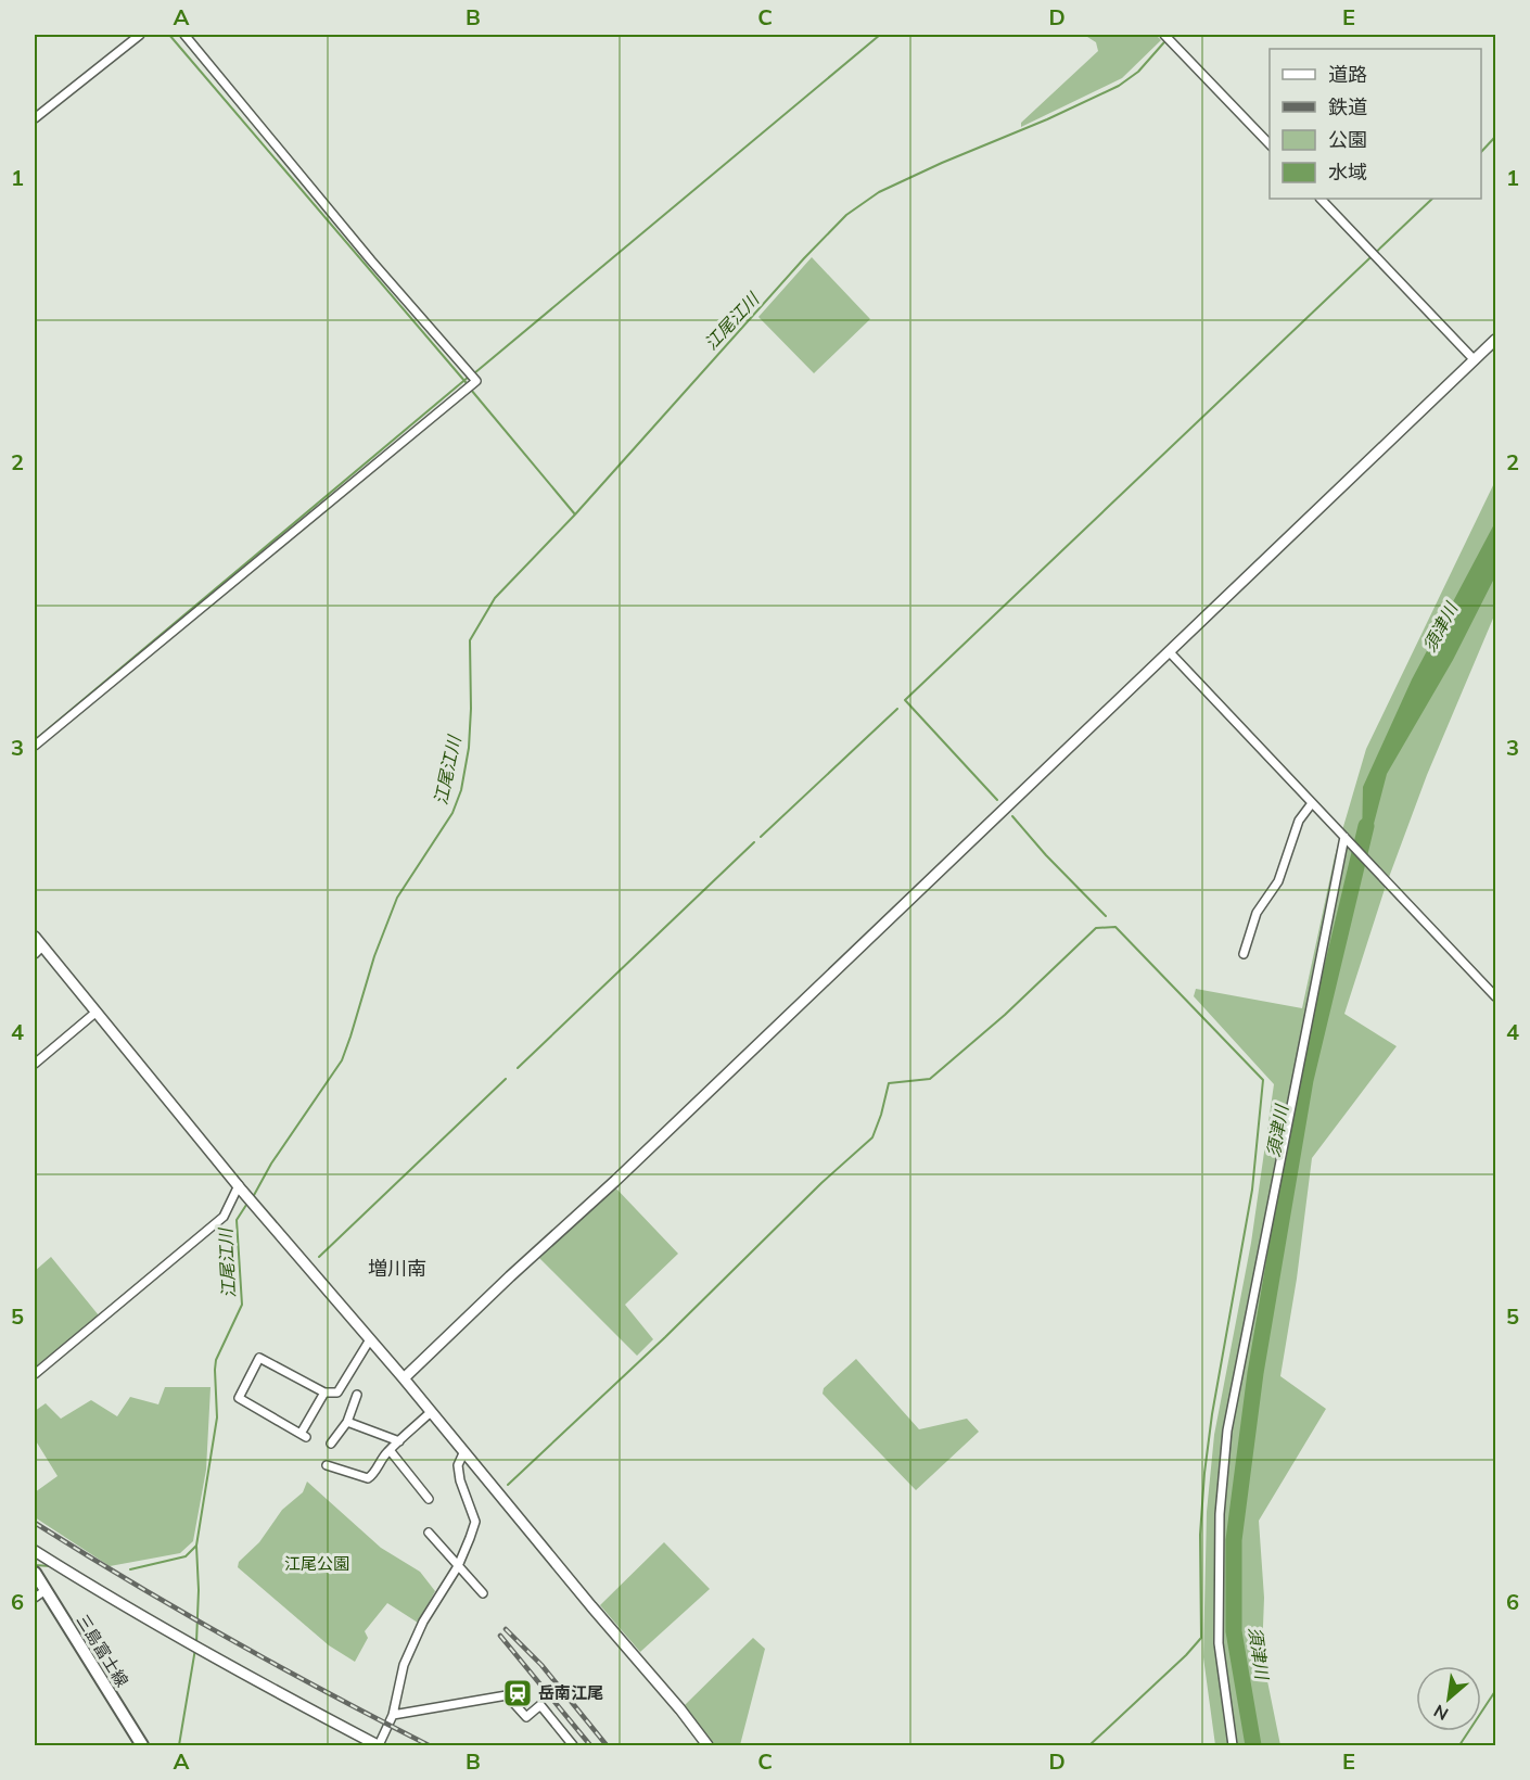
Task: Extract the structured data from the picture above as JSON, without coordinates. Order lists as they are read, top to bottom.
{
  "streets": {
    "main road": ["三島富士線"]
  },
  "districts": ["増川南"],
  "water": ["江尾江川", "須津川"],
  "parks": ["江尾公園"],
  "places": {
    "station": ["岳南江尾"]
  },
  "legend": [
    "道路",
    "鉄道",
    "公園",
    "水域"
  ],
  "north": "bottom left",
  "grid": {
    "columns": [
      "A",
      "B",
      "C",
      "D",
      "E"
    ],
    "rows": [
      "1",
      "2",
      "3",
      "4",
      "5",
      "6"
    ]
  }
}
